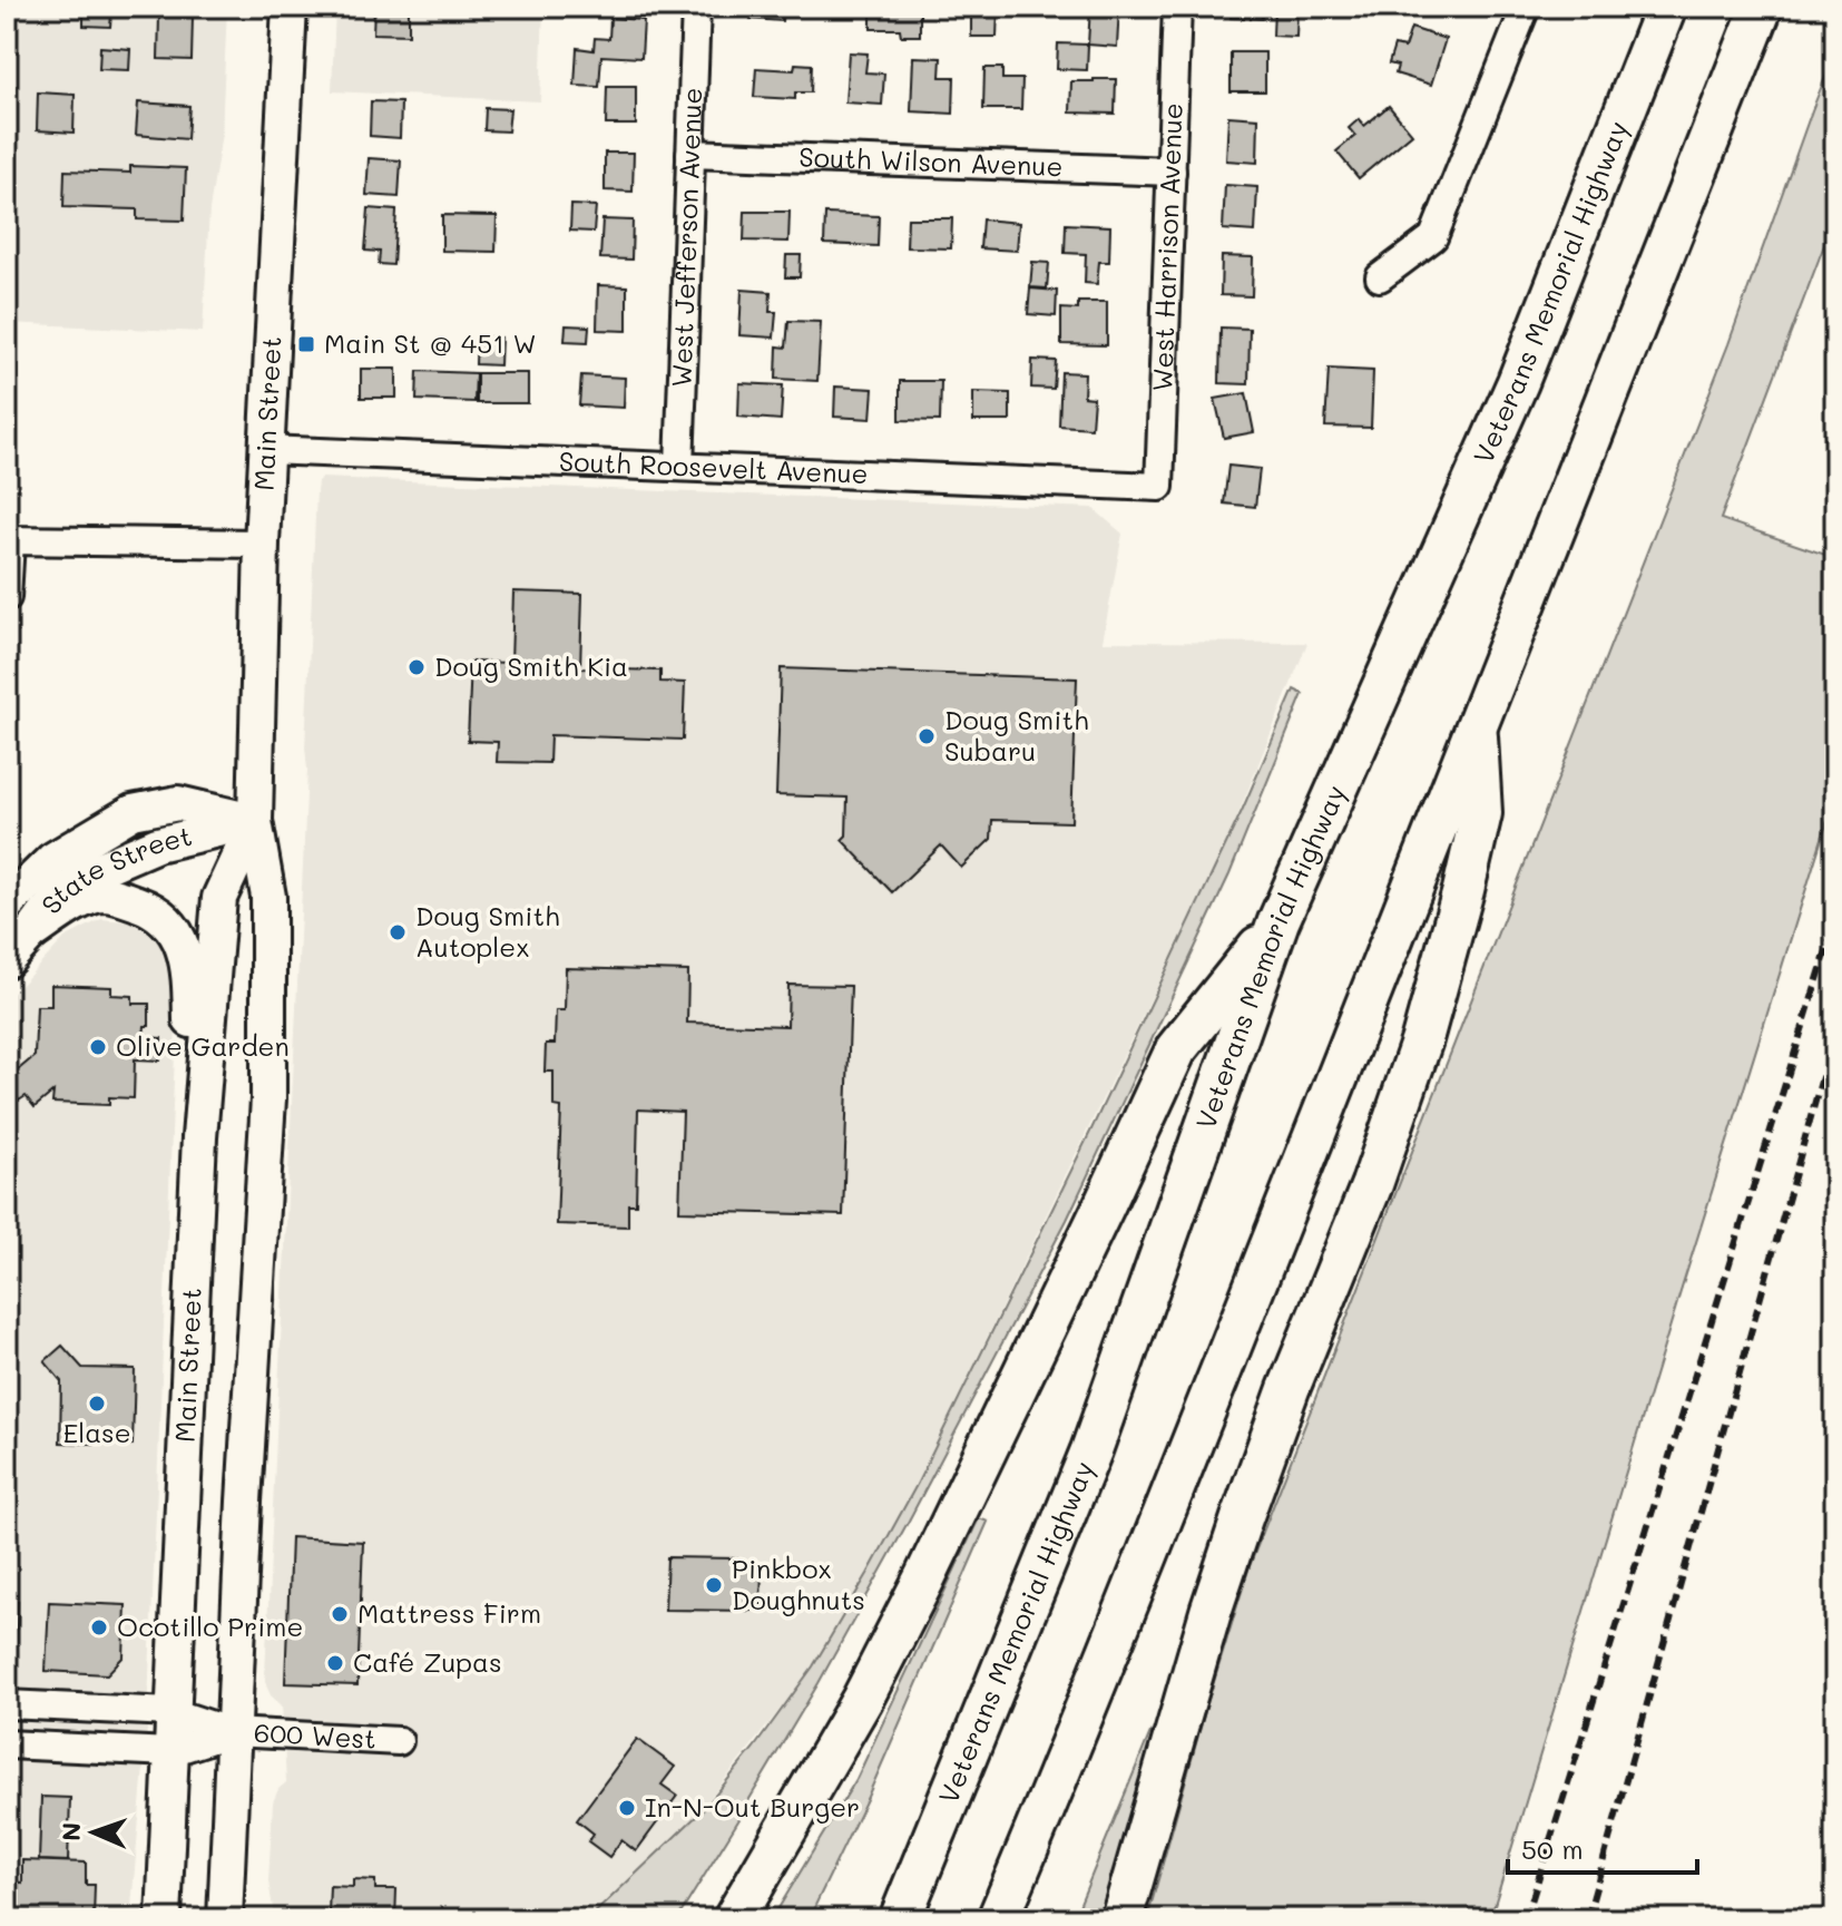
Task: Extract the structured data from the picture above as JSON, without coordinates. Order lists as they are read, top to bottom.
{
  "streets": {
    "highway": ["Veterans Memorial Highway"],
    "main road": ["Main Street", "State Street"],
    "street": [
      "South Wilson Avenue",
      "West Jefferson Avenue",
      "West Harrison Avenue",
      "South Roosevelt Avenue",
      "600 West"
    ]
  },
  "crossings": [
    ["South Wilson Avenue", "West Jefferson Avenue"],
    ["South Wilson Avenue", "West Harrison Avenue"],
    ["West Jefferson Avenue", "South Roosevelt Avenue"],
    ["West Harrison Avenue", "South Roosevelt Avenue"],
    ["Main Street", "South Roosevelt Avenue"],
    ["Main Street", "State Street"],
    ["Main Street", "600 West"]
  ],
  "places": {
    "transit": ["Main St @ 451 W"],
    "other": [
      "Doug Smith Kia",
      "Doug Smith Subaru",
      "Doug Smith Autoplex",
      "Olive Garden",
      "Elase",
      "Pinkbox Doughnuts",
      "Mattress Firm",
      "Ocotillo Prime",
      "Café Zupas",
      "In-N-Out Burger"
    ]
  },
  "scale_bar": "50 m",
  "north": "left"
}
